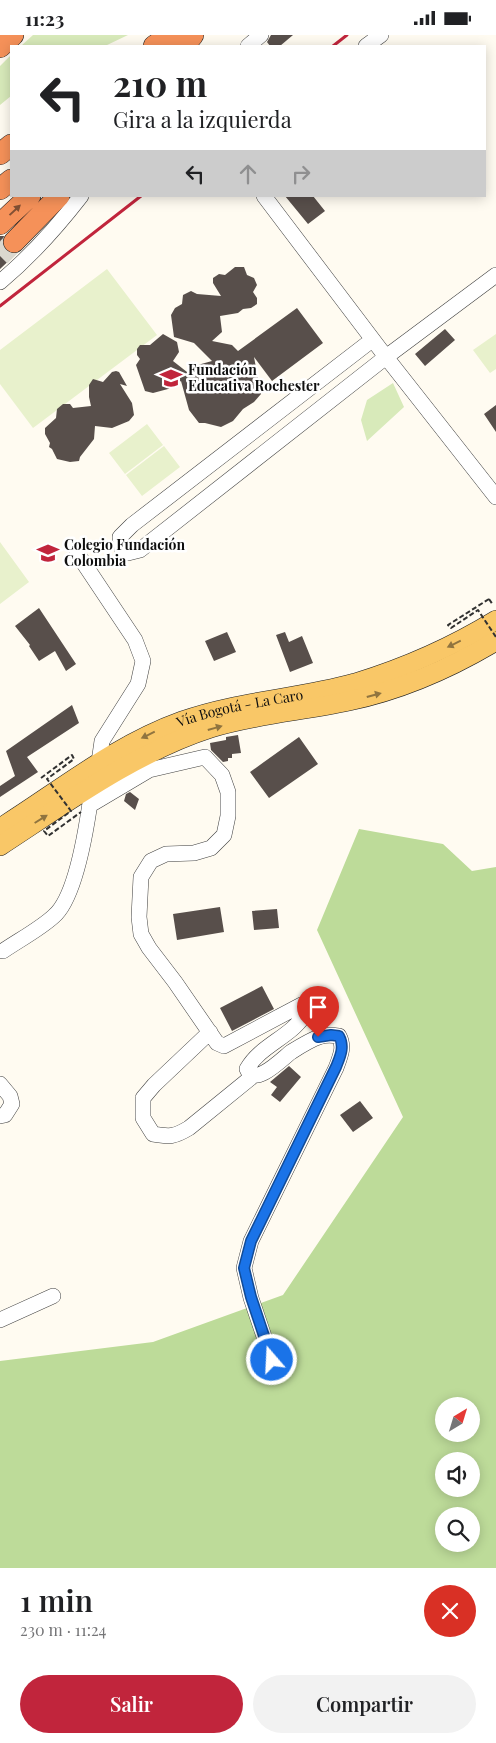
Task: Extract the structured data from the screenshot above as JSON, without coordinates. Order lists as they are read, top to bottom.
{
  "streets": {
    "main road": ["Vía Bogotá - La Caro"]
  },
  "places": {
    "school or university": ["Fundación Educativa Rochester", "Colegio Fundación Colombia"]
  },
  "north": "top right",
  "page": {
    "status": "11:23",
    "turn": ["210 m", "Gira a la izquierda"],
    "heading": ["1 min", "230 m · 11:24"],
    "buttons": ["Salir", "Compartir"]
  }
}
